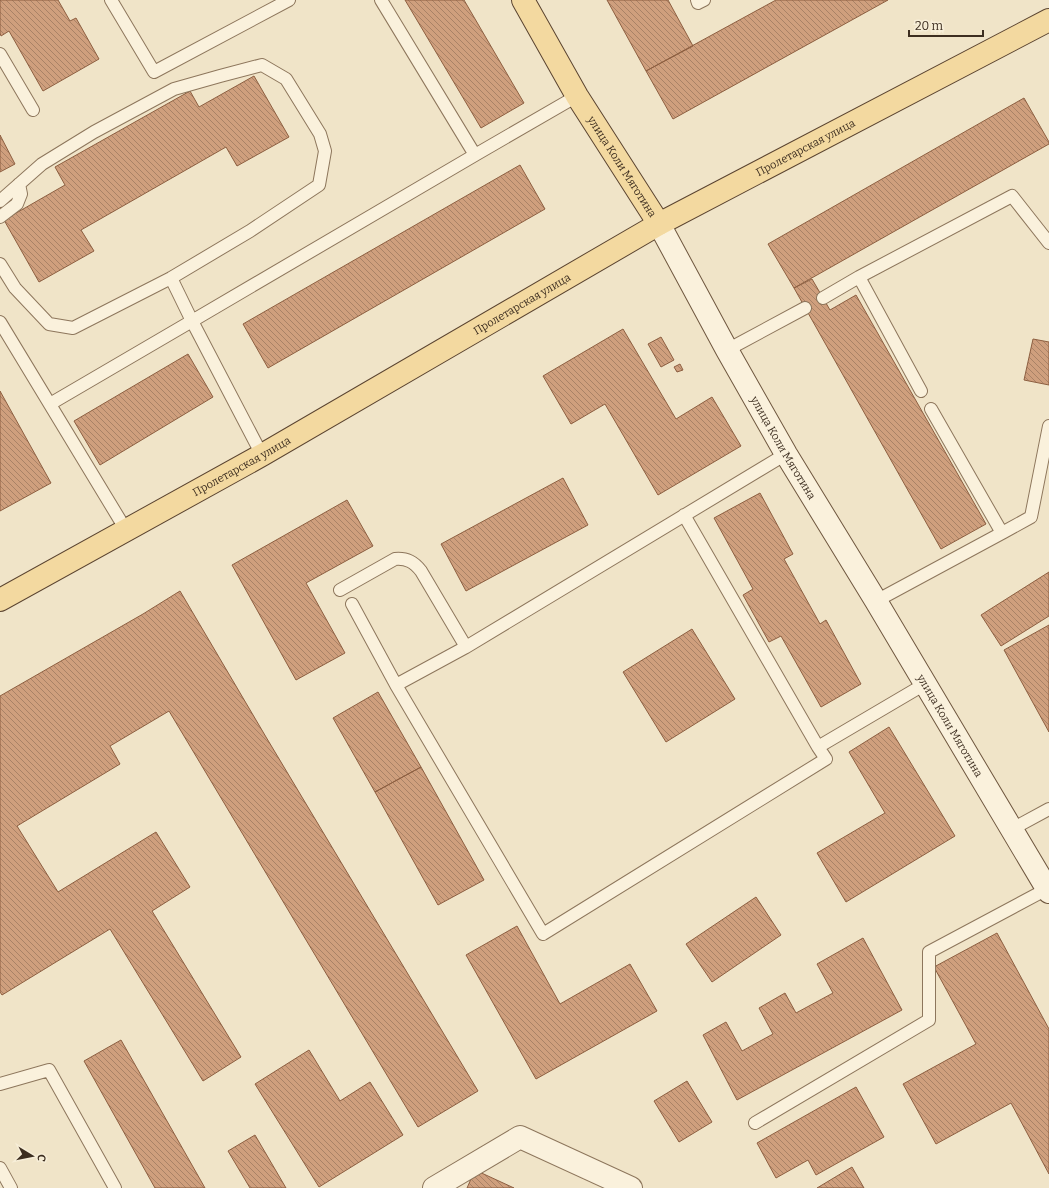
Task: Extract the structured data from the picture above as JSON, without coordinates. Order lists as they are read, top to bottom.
{
  "streets": {
    "main road": ["Пролетарская улица", "улица Коли Мяготина"]
  },
  "crossings": [
    ["Пролетарская улица", "улица Коли Мяготина"]
  ],
  "scale_bar": "20 m",
  "north": "right"
}
